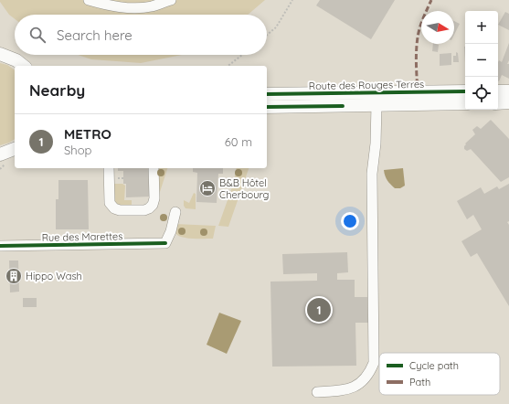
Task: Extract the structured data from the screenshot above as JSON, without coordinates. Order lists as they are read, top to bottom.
{
  "streets": {
    "main road": ["Route des Rouges Terres"],
    "street": ["Rue des Marettes"]
  },
  "places": {
    "hotel": ["B&B Hôtel Cherbourg"],
    "building": ["Hippo Wash"]
  },
  "legend": ["Cycle path", "Path"],
  "north": "right",
  "page": {
    "map_buttons": ["+", "−"],
    "search": "Search here",
    "heading": "Nearby",
    "list": [
      {
        "mark": "1",
        "name": "METRO",
        "note": "Shop",
        "value": "60 m"
      }
    ],
    "pins": "1"
  }
}
